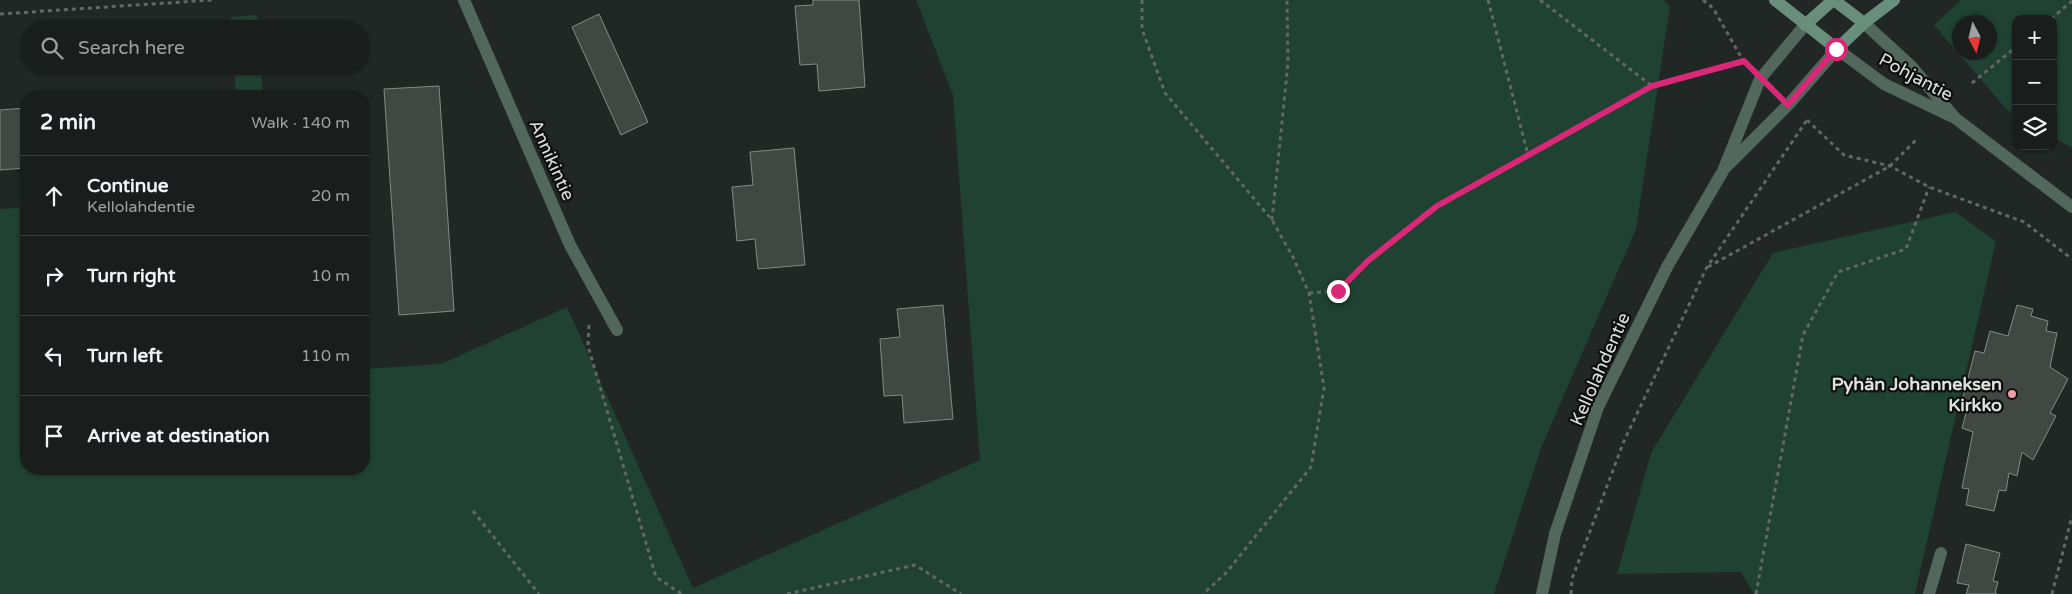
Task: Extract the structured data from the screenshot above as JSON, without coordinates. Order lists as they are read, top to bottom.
{
  "streets": {
    "main road": ["Kellolahdentie"],
    "street": ["Pohjantie", "Annikintie"]
  },
  "crossings": [
    ["Pohjantie", "Kellolahdentie"]
  ],
  "places": ["Pyhän Johanneksen Kirkko"],
  "north": "bottom",
  "page": {
    "map_buttons": ["+", "−"],
    "search": "Search here",
    "heading": ["2 min", "Walk · 140 m"],
    "list": [
      ["Continue", "Kellolahdentie", "20 m"],
      ["Turn right", "10 m"],
      ["Turn left", "110 m"],
      "Arrive at destination"
    ]
  }
}
